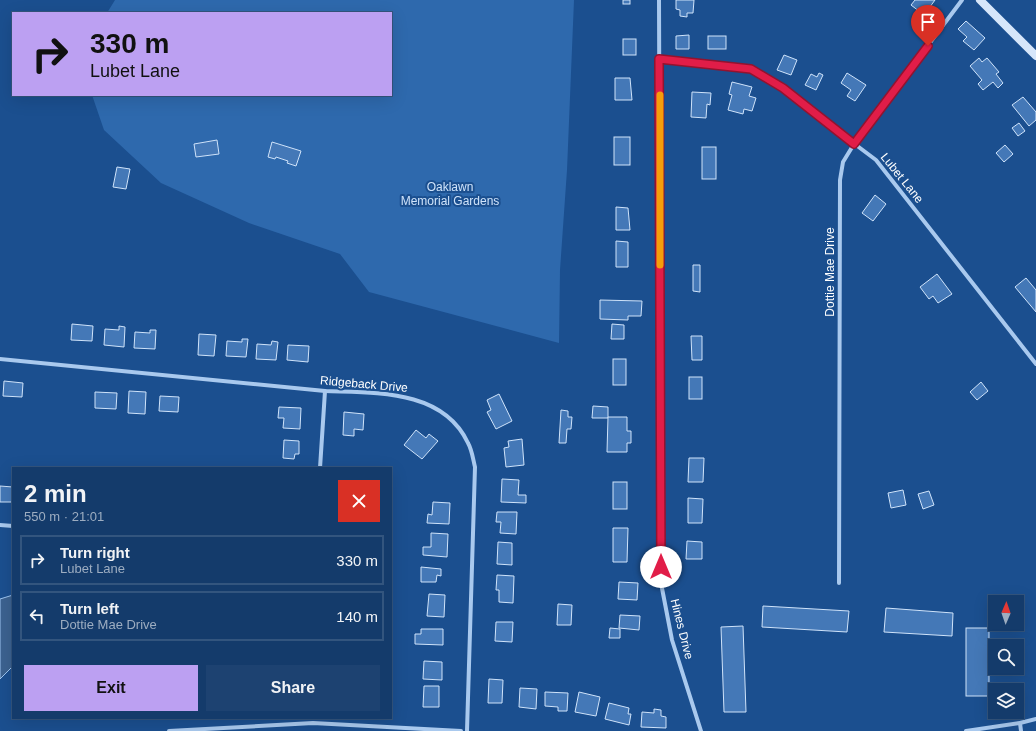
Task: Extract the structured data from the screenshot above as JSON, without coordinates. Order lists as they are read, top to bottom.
{
  "streets": {
    "street": [
      "Lubet Lane",
      "Dottie Mae Drive",
      "Ridgeback Drive",
      "Hines Drive"
    ]
  },
  "crossings": [
    ["Lubet Lane", "Dottie Mae Drive"],
    ["Lubet Lane", "Hines Drive"]
  ],
  "parks": ["Oaklawn Memorial Gardens"],
  "north": "top",
  "page": {
    "turn": ["330 m", "Lubet Lane"],
    "heading": ["2 min", "550 m · 21:01"],
    "list": [
      {
        "name": "Turn right",
        "note": "Lubet Lane",
        "value": "330 m"
      },
      {
        "name": "Turn left",
        "note": "Dottie Mae Drive",
        "value": "140 m"
      }
    ],
    "buttons": ["Exit", "Share"]
  }
}
